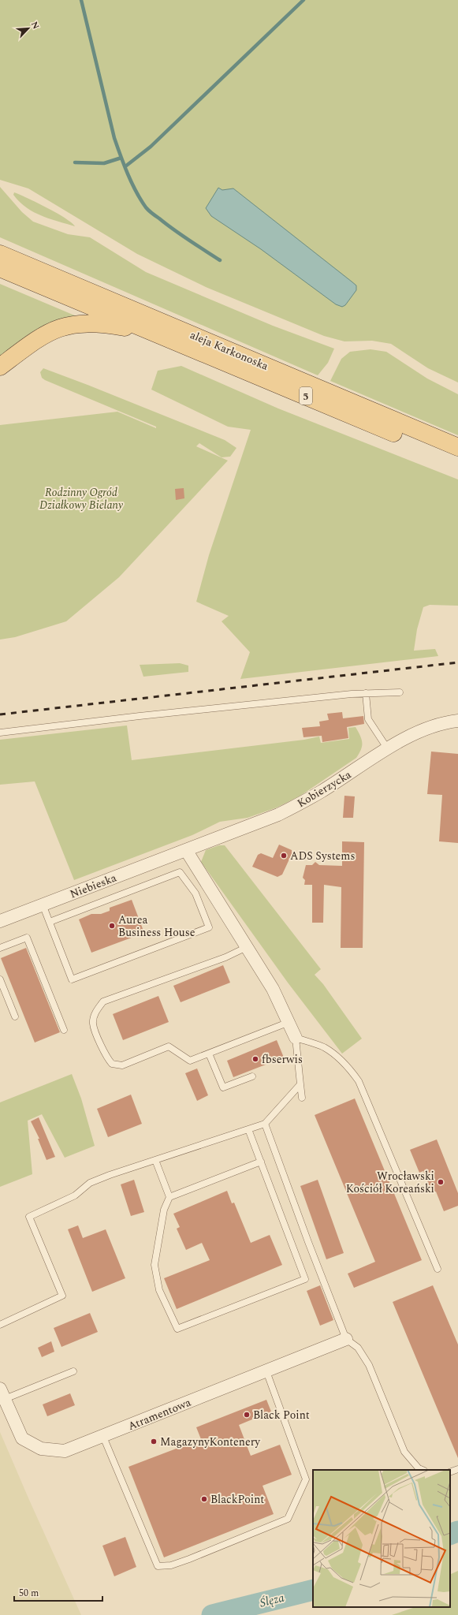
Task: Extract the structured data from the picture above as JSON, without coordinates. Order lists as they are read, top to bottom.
{
  "streets": {
    "main road": ["aleja Karkonoska", "5"],
    "street": ["Kobierzycka", "Niebieska", "Atramentowa"]
  },
  "crossings": [
    ["Kobierzycka", "Niebieska"]
  ],
  "water": ["Ślęza"],
  "parks": ["Rodzinny Ogród Działkowy Bielany"],
  "places": [
    "ADS Systems",
    "Aurea Business House",
    "fbserwis",
    "Wrocławski Kościół Koreański",
    "Black Point",
    "MagazynyKontenery",
    "BlackPoint"
  ],
  "scale_bar": "50 m",
  "north": "top right"
}
